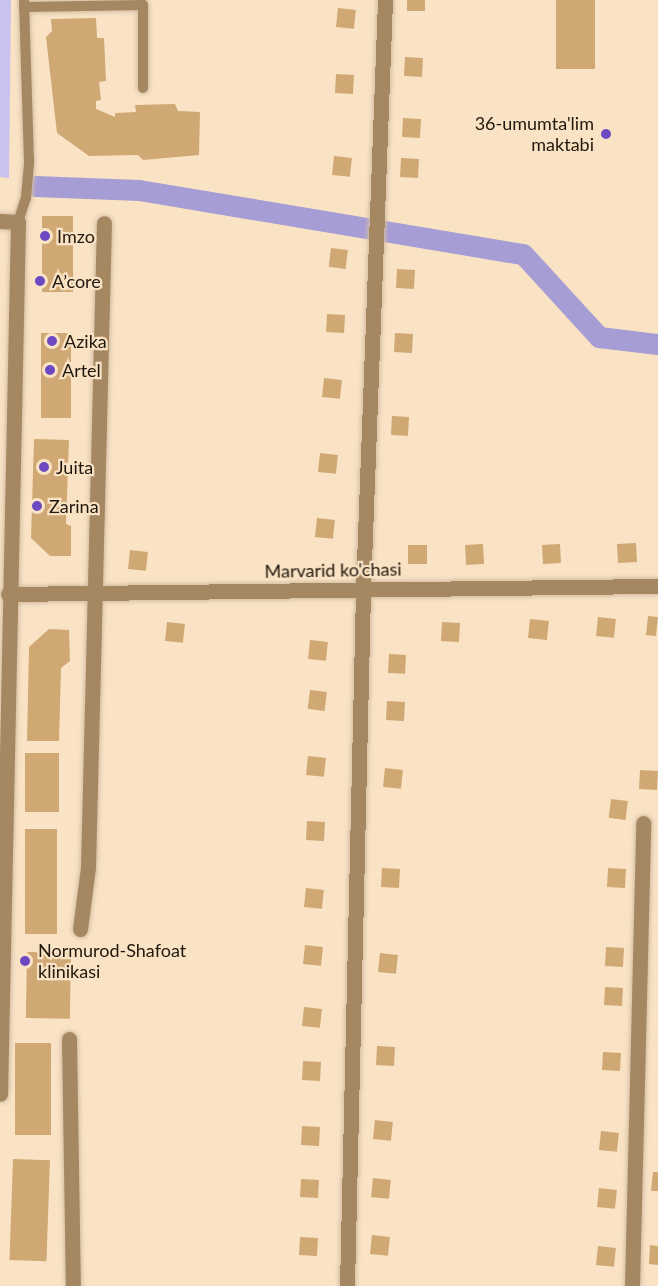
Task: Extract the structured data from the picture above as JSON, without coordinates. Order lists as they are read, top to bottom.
{
  "streets": {
    "street": ["Marvarid ko'chasi"]
  },
  "places": [
    "36-umumta'lim maktabi",
    "Imzo",
    "A’core",
    "Azika",
    "Artel",
    "Juita",
    "Zarina",
    "Normurod-Shafoat klinikasi"
  ]
}
